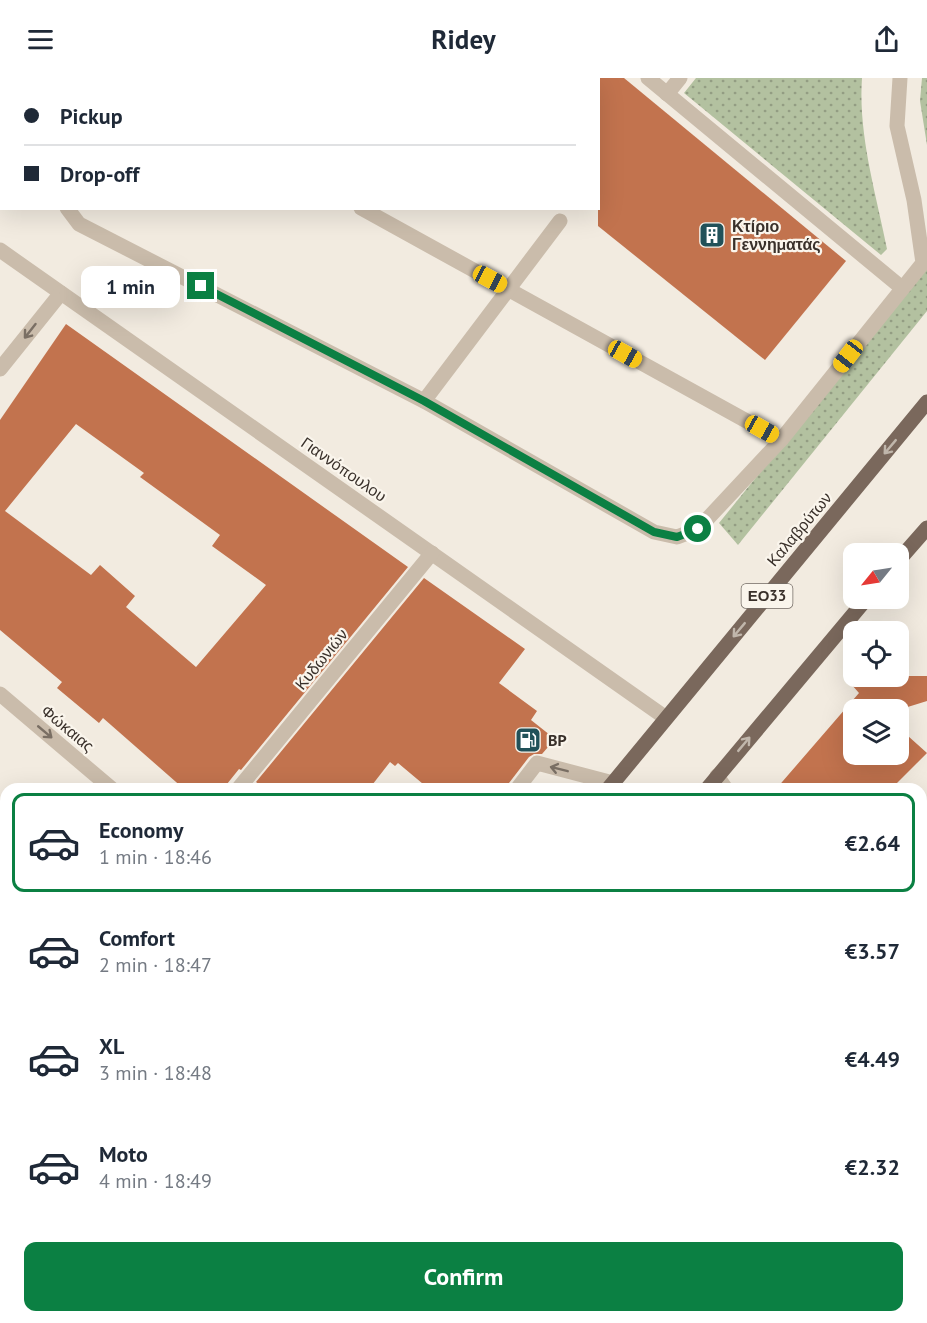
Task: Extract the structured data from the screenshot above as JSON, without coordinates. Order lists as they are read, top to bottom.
{
  "streets": {
    "main road": ["Καλαβρύτων", "ΕΟ33"],
    "street": ["Γιαννόπουλου", "Κυδωνιών", "Φώκαιας"]
  },
  "crossings": [
    ["Γιαννόπουλου", "Καλαβρύτων"],
    ["Γιαννόπουλου", "Κυδωνιών"]
  ],
  "one_way": ["Φώκαιας"],
  "places": {
    "building": ["Κτίριο Γεννηματάς"],
    "fuel station": ["BP"]
  },
  "north": "bottom left",
  "page": {
    "header": "Ridey",
    "banner": ["Pickup", "Drop-off"],
    "bubble": "1 min",
    "list": [
      {
        "name": "Economy",
        "note": "1 min · 18:46",
        "value": "€2.64"
      },
      {
        "name": "Comfort",
        "note": "2 min · 18:47",
        "value": "€3.57"
      },
      {
        "name": "XL",
        "note": "3 min · 18:48",
        "value": "€4.49"
      },
      {
        "name": "Moto",
        "note": "4 min · 18:49",
        "value": "€2.32"
      }
    ],
    "buttons": "Confirm"
  }
}
